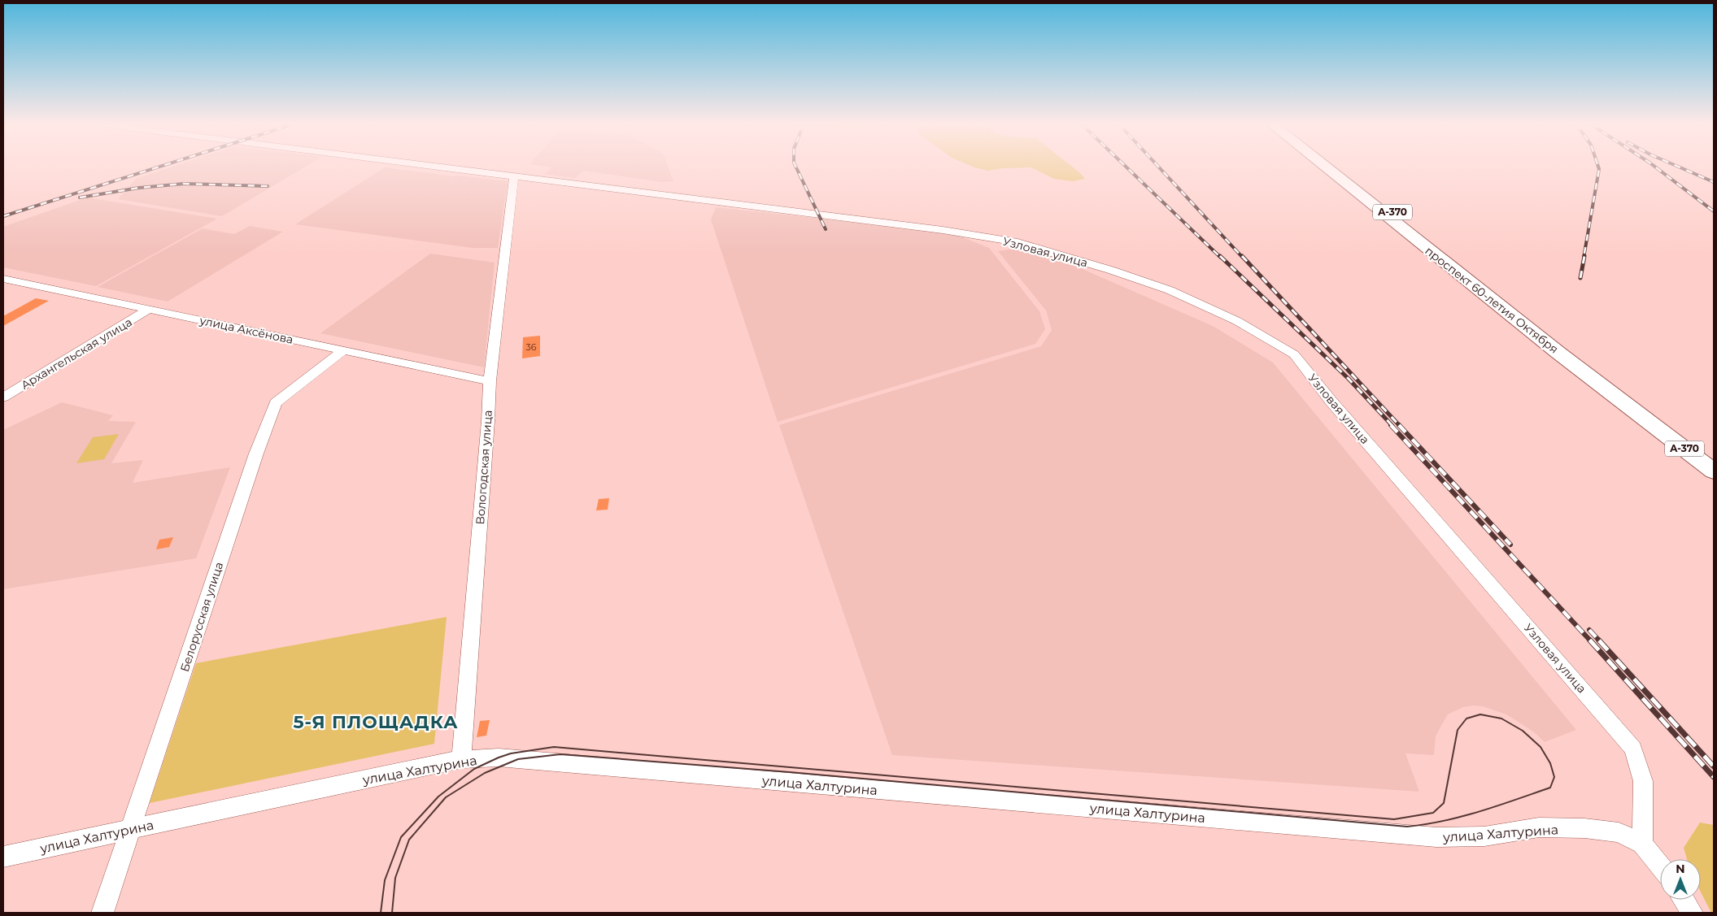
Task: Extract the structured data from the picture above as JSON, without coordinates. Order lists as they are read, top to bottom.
{
  "streets": {
    "highway": ["А-370", "проспект 60-летия Октября"],
    "street": [
      "Узловая улица",
      "улица Аксёнова",
      "Архангельская улица",
      "Вологодская улица",
      "Белорусская улица",
      "улица Халтурина"
    ]
  },
  "crossings": [
    ["Узловая улица", "Вологодская улица"],
    ["Узловая улица", "улица Халтурина"],
    ["улица Аксёнова", "Архангельская улица"],
    ["улица Аксёнова", "Вологодская улица"],
    ["улица Аксёнова", "Белорусская улица"],
    ["Вологодская улица", "улица Халтурина"],
    ["Белорусская улица", "улица Халтурина"]
  ],
  "districts": ["5-Я ПЛОЩАДКА"],
  "house_numbers": ["36"],
  "north": "top"
}
